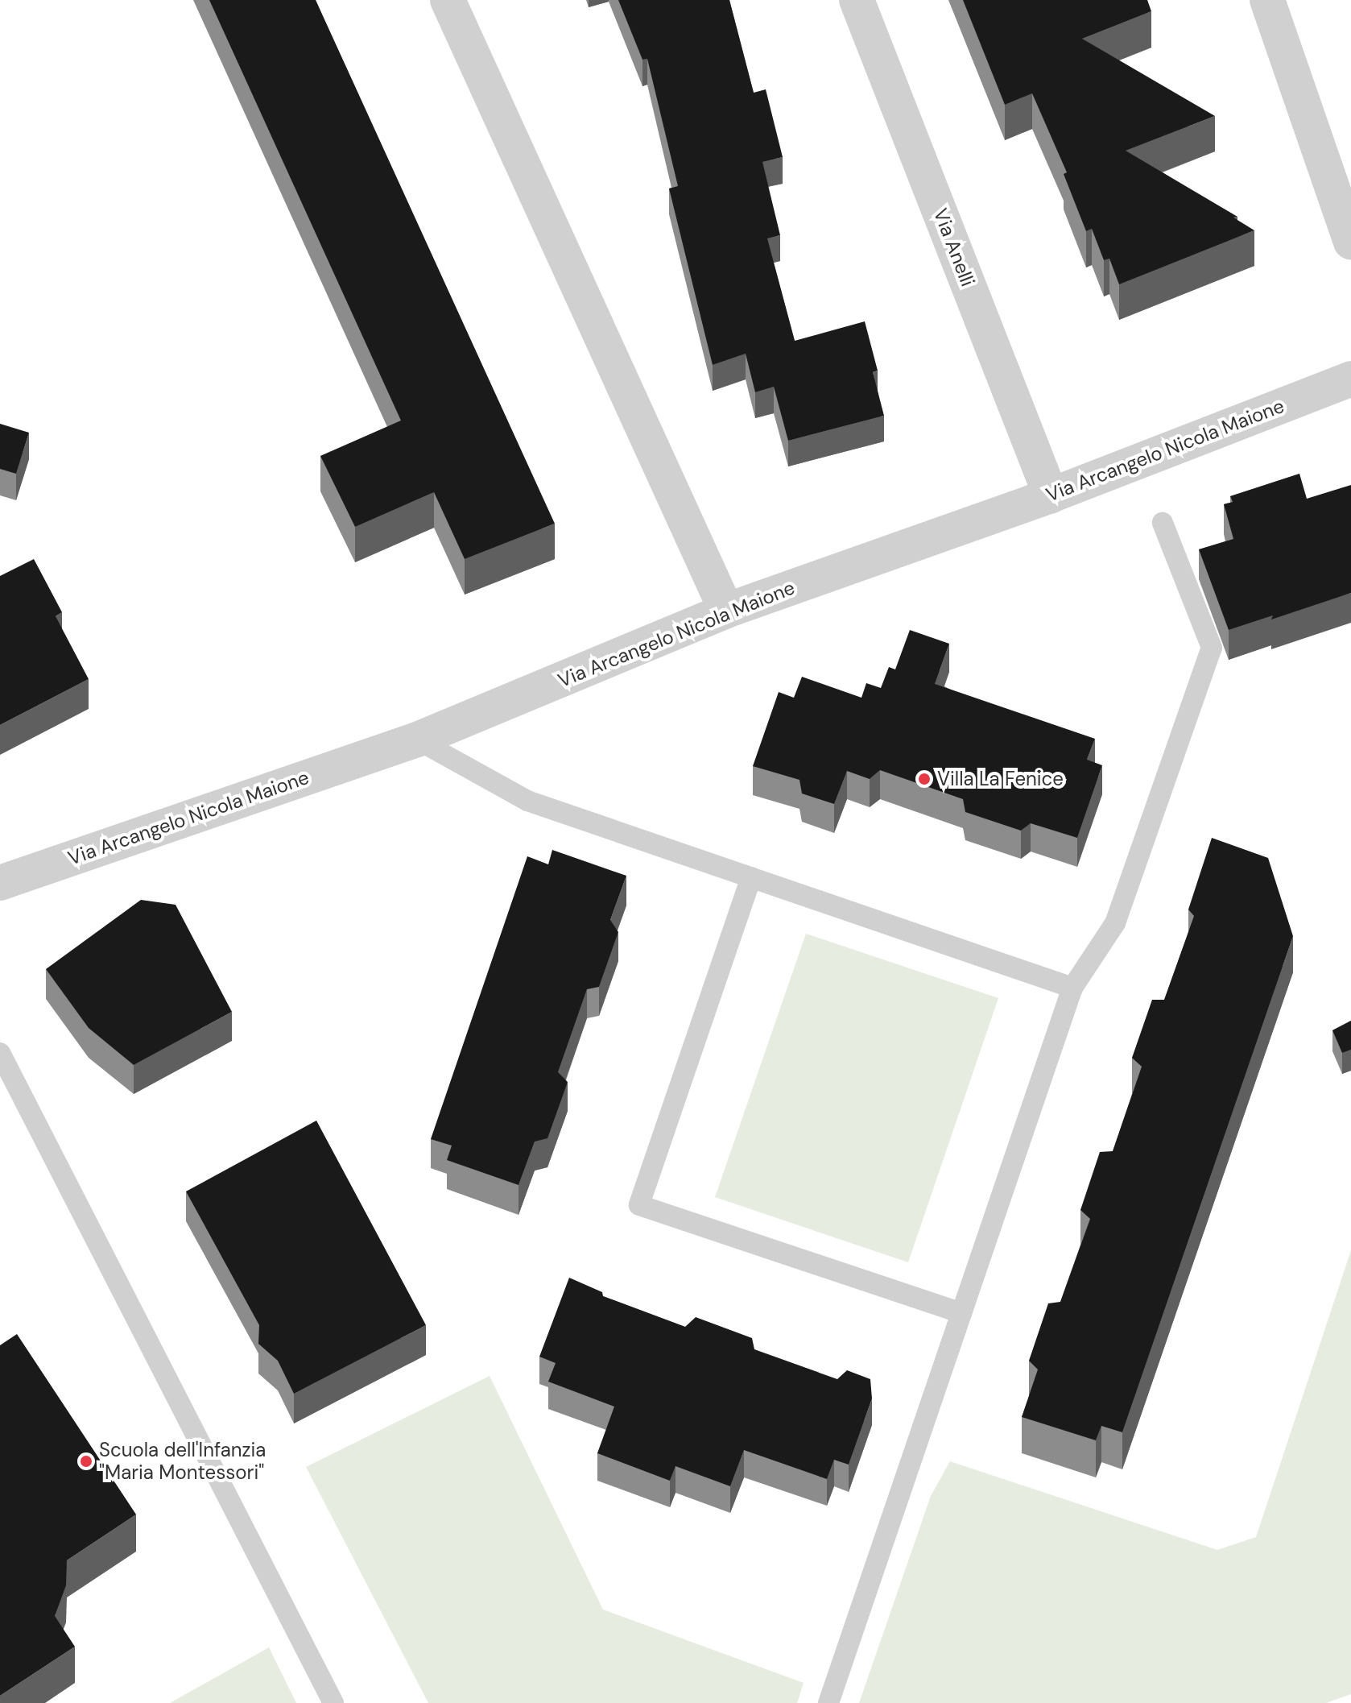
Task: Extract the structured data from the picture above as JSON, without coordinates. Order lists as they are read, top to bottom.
{
  "streets": {
    "street": ["Via Anelli", "Via Arcangelo Nicola Maione"]
  },
  "crossings": [
    ["Via Anelli", "Via Arcangelo Nicola Maione"]
  ],
  "places": ["Villa La Fenice", "Scuola dell'Infanzia \"Maria Montessori\""]
}
